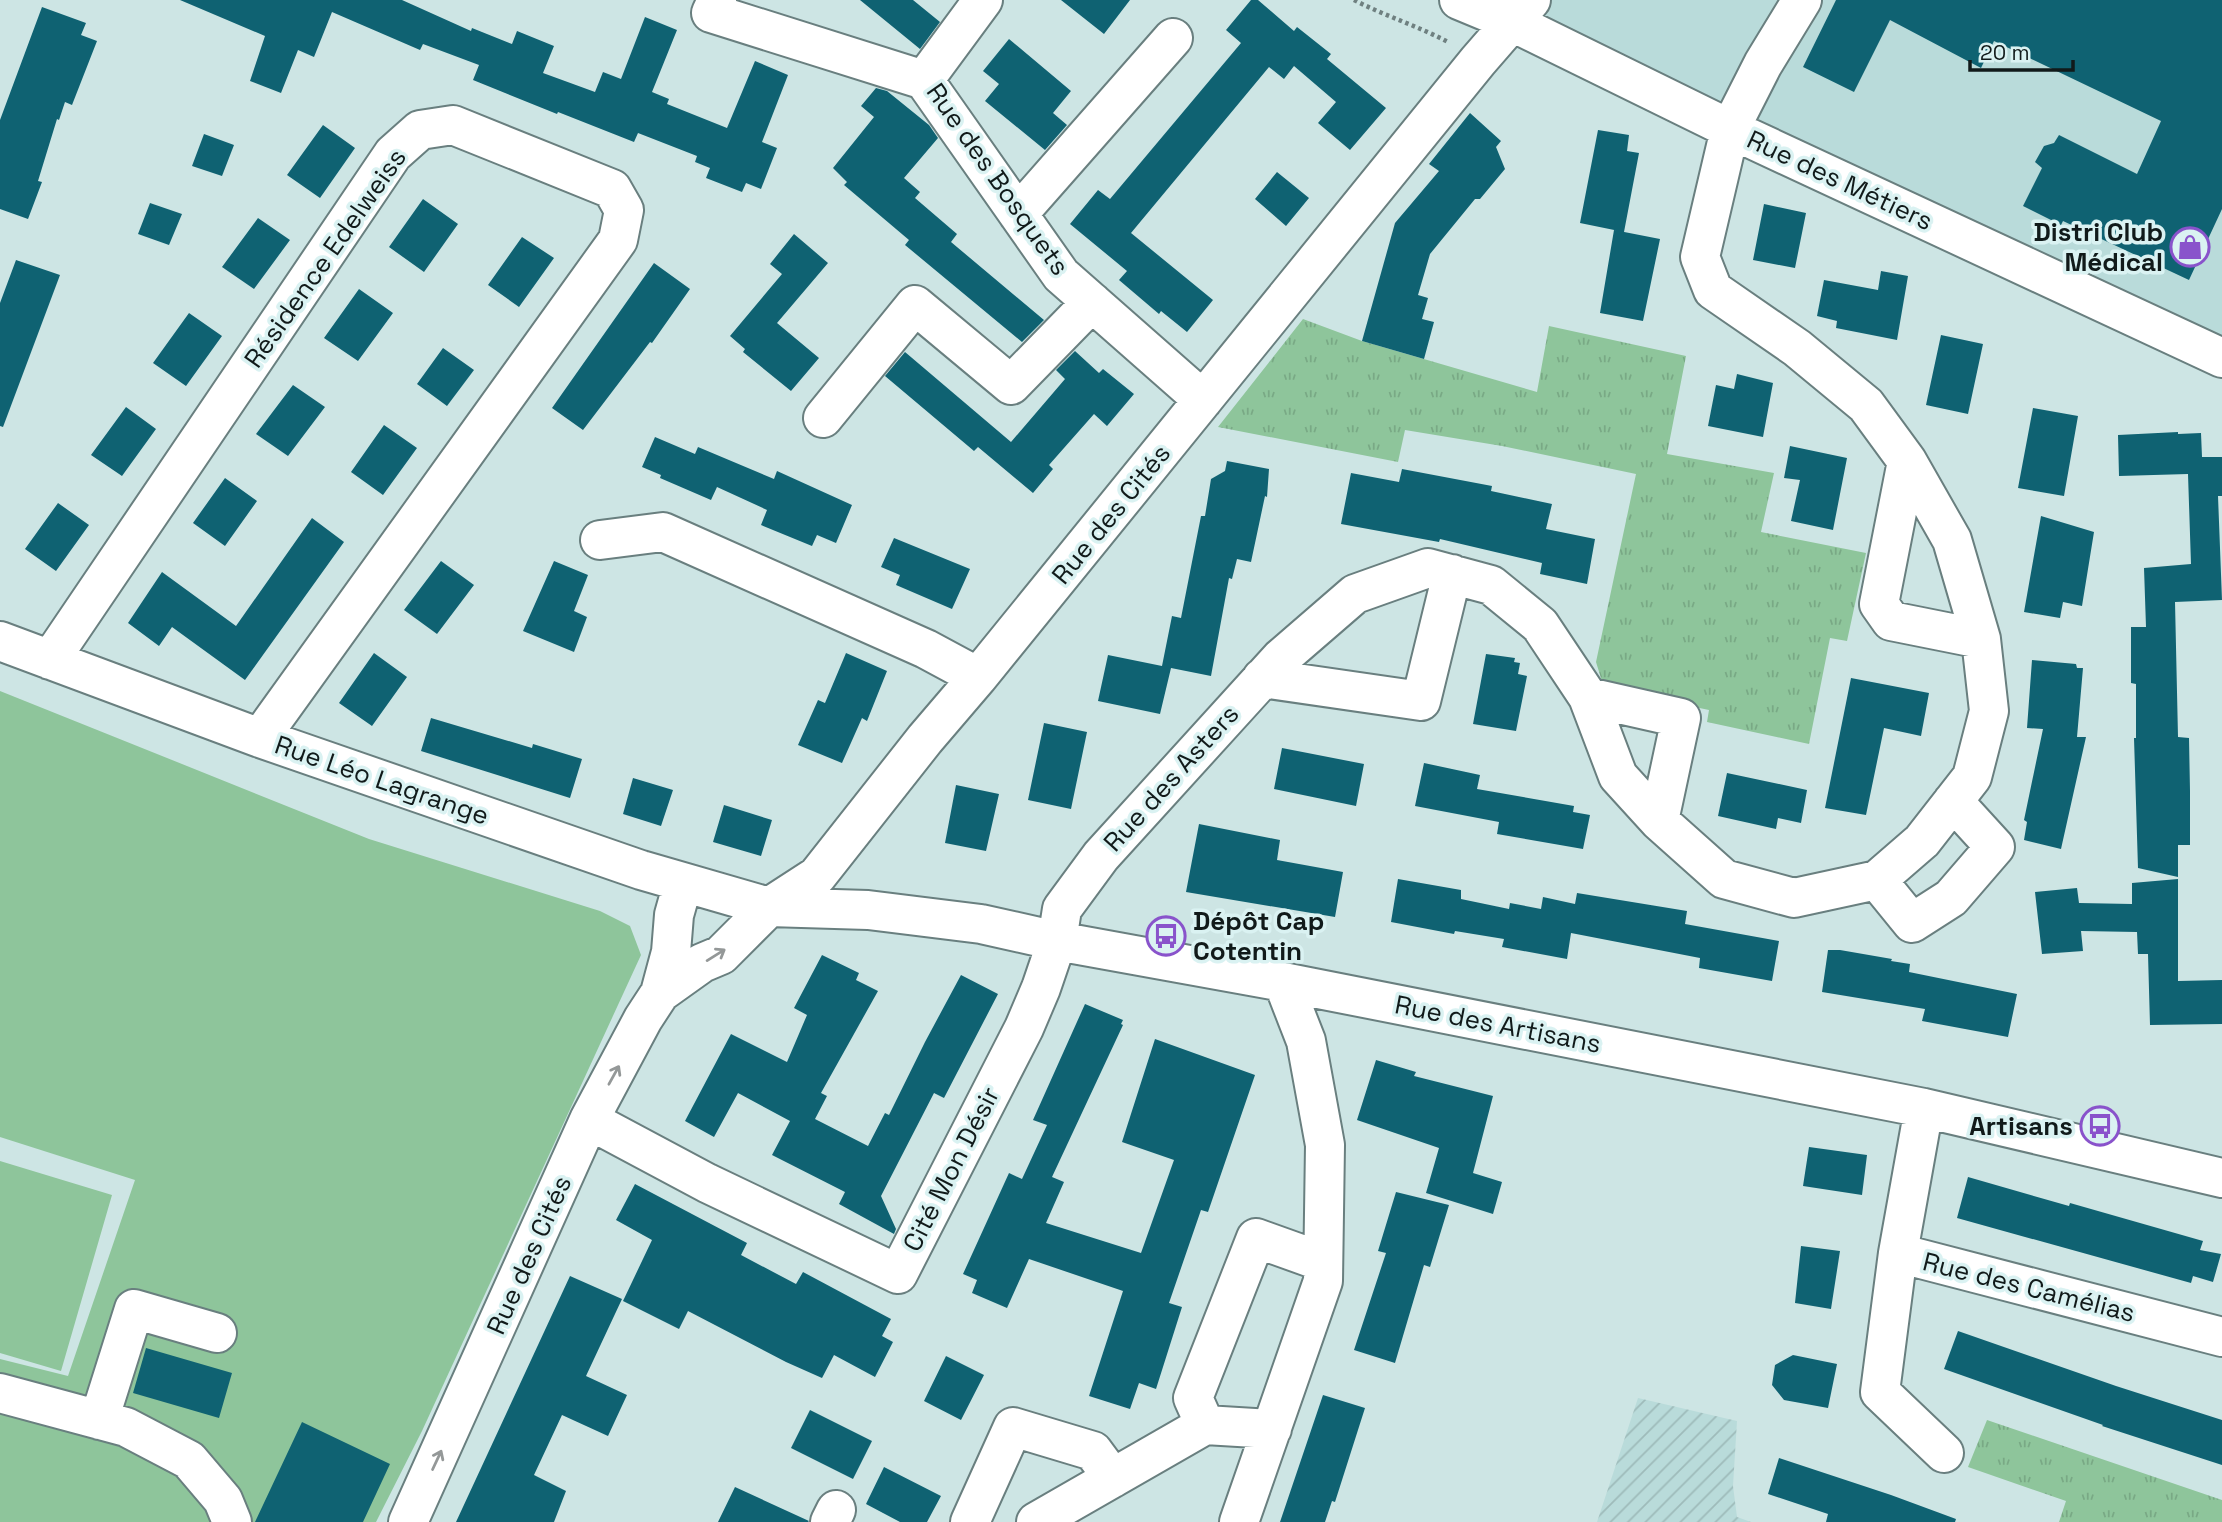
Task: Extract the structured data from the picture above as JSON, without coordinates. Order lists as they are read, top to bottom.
{
  "streets": {
    "street": [
      "Rue des Bosquets",
      "Rue des Métiers",
      "Résidence Edelweiss",
      "Rue des Cités",
      "Rue des Asters",
      "Rue Léo Lagrange",
      "Rue des Artisans",
      "Cité Mon Désir",
      "Rue des Camélias"
    ]
  },
  "crossings": [
    ["Rue des Bosquets", "Rue des Cités"],
    ["Rue des Métiers", "Rue des Cités"],
    ["Rue des Métiers", "Rue des Asters"],
    ["Résidence Edelweiss", "Rue Léo Lagrange"],
    ["Rue des Cités", "Rue Léo Lagrange"],
    ["Rue des Cités", "Rue des Artisans"],
    ["Rue des Cités", "Cité Mon Désir"],
    ["Rue des Asters", "Rue des Artisans"],
    ["Rue des Asters", "Cité Mon Désir"],
    ["Rue Léo Lagrange", "Rue des Artisans"],
    ["Rue des Artisans", "Cité Mon Désir"],
    ["Rue des Artisans", "Rue des Camélias"]
  ],
  "one_way": ["Rue des Cités"],
  "places": {
    "shop": ["Distri Club Médical"],
    "bus stop": ["Dépôt Cap Cotentin", "Artisans"]
  },
  "scale_bar": "20 m"
}
